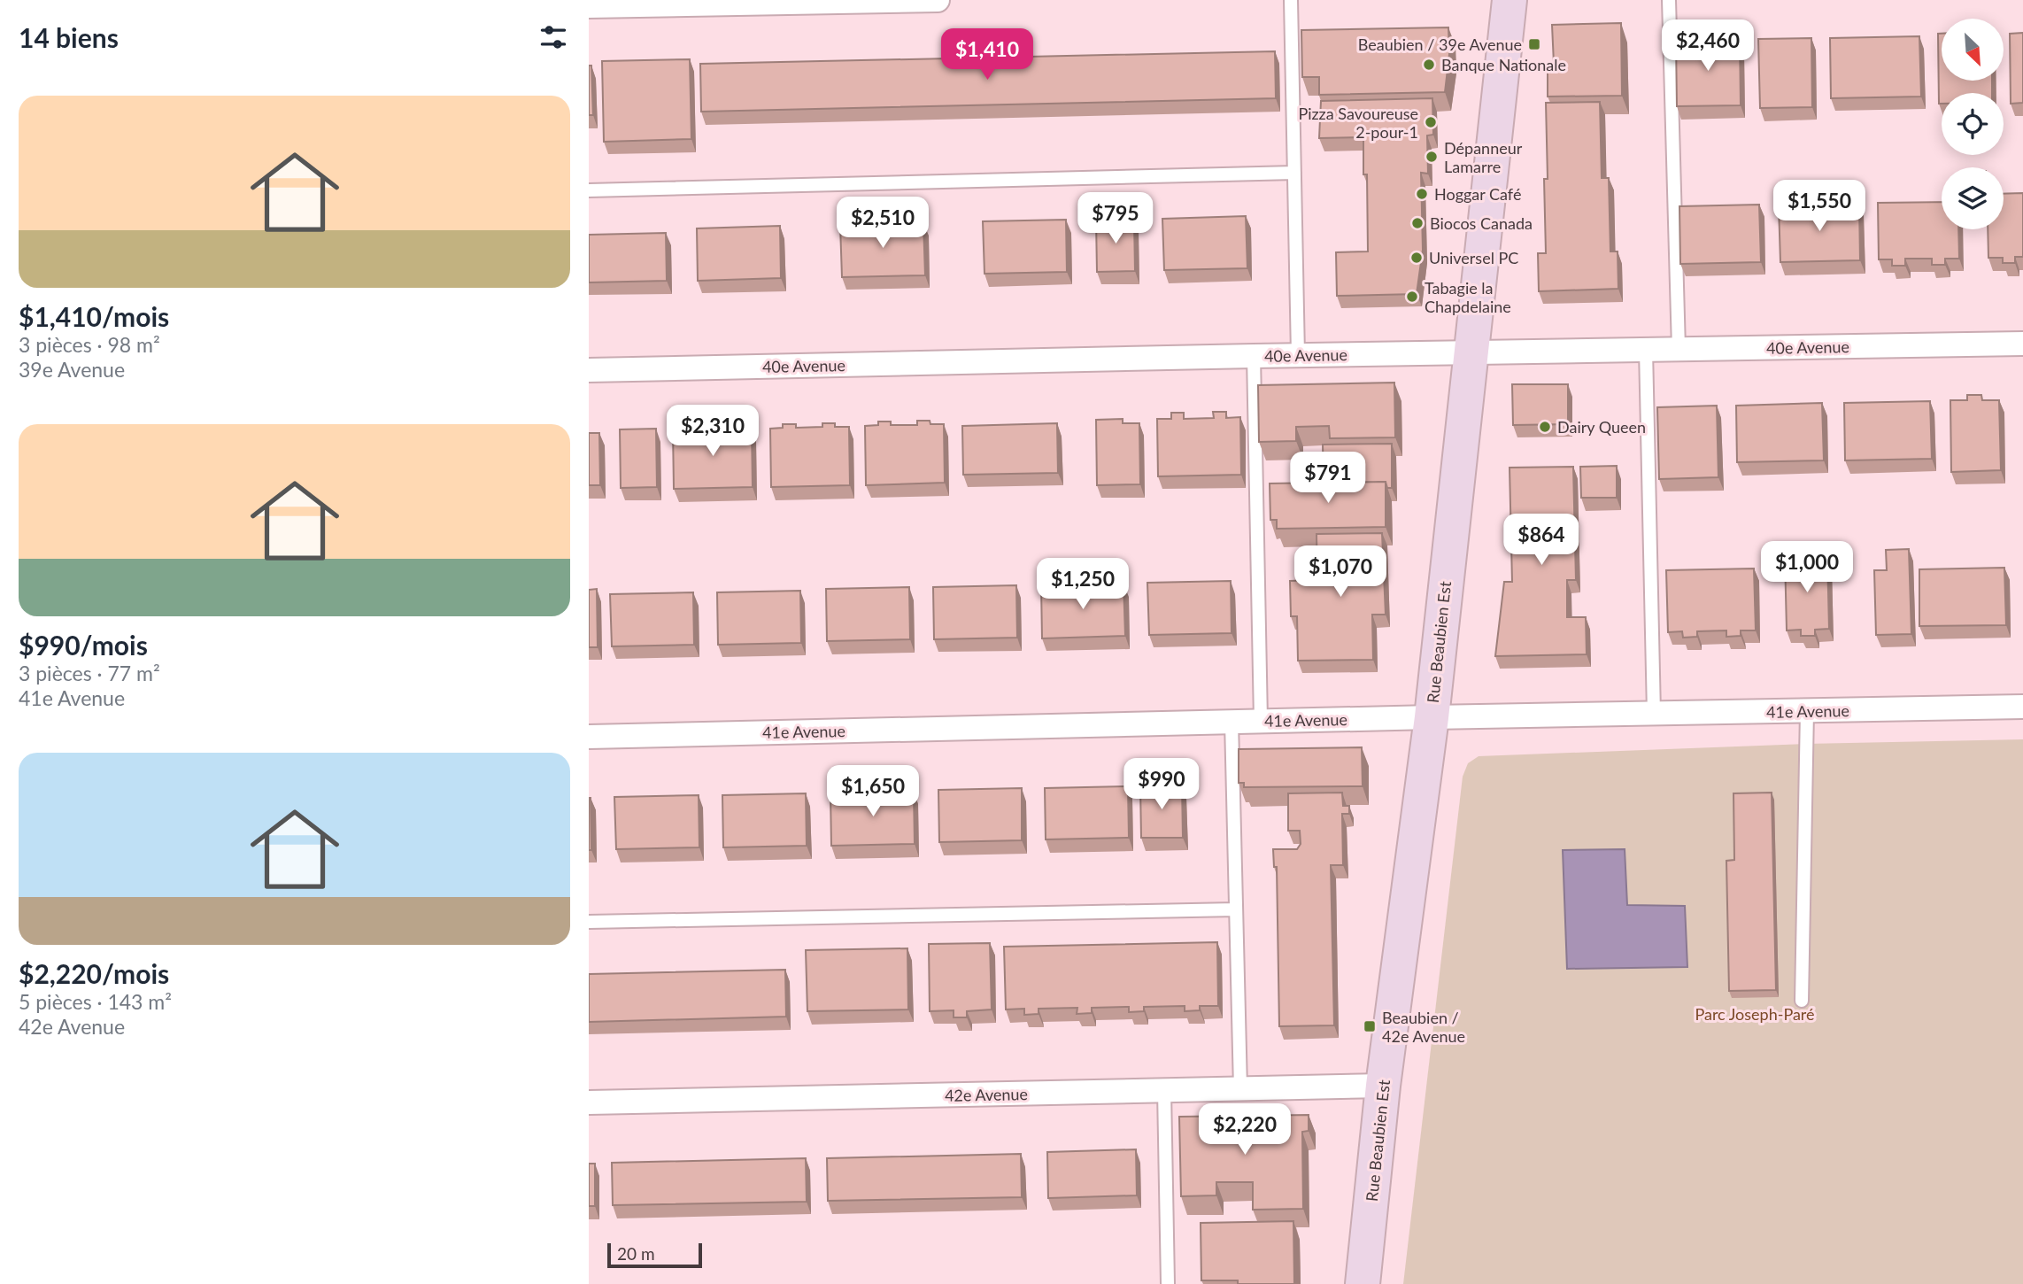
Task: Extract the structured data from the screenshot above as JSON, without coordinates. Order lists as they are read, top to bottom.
{
  "streets": {
    "street": [
      "40e Avenue",
      "Rue Beaubien Est",
      "41e Avenue",
      "42e Avenue"
    ]
  },
  "crossings": [
    ["40e Avenue", "Rue Beaubien Est"],
    ["Rue Beaubien Est", "41e Avenue"],
    ["Rue Beaubien Est", "42e Avenue"]
  ],
  "parks": ["Parc Joseph-Paré"],
  "places": {
    "transit": ["Beaubien / 39e Avenue", "Beaubien / 42e Avenue"],
    "other": [
      "Banque Nationale",
      "Pizza Savoureuse 2-pour-1",
      "Dépanneur Lamarre",
      "Hoggar Café",
      "Biocos Canada",
      "Universel PC",
      "Tabagie la Chapdelaine",
      "Dairy Queen"
    ]
  },
  "scale_bar": "20 m",
  "north": "bottom right",
  "page": {
    "heading": "14 biens",
    "price": [
      "$2,460",
      "$1,410",
      "$1,550",
      "$795",
      "$2,510",
      "$2,310",
      "$791",
      "$864",
      "$1,000",
      "$1,070",
      "$1,250",
      "$990",
      "$1,650",
      "$2,220"
    ],
    "list": [
      {
        "name": "$1,410/mois",
        "note": "3 pièces · 98 m² · 39e Avenue"
      },
      {
        "name": "$990/mois",
        "note": "3 pièces · 77 m² · 41e Avenue"
      },
      {
        "name": "$2,220/mois",
        "note": "5 pièces · 143 m² · 42e Avenue"
      }
    ],
    "scale": "20 m"
  }
}
